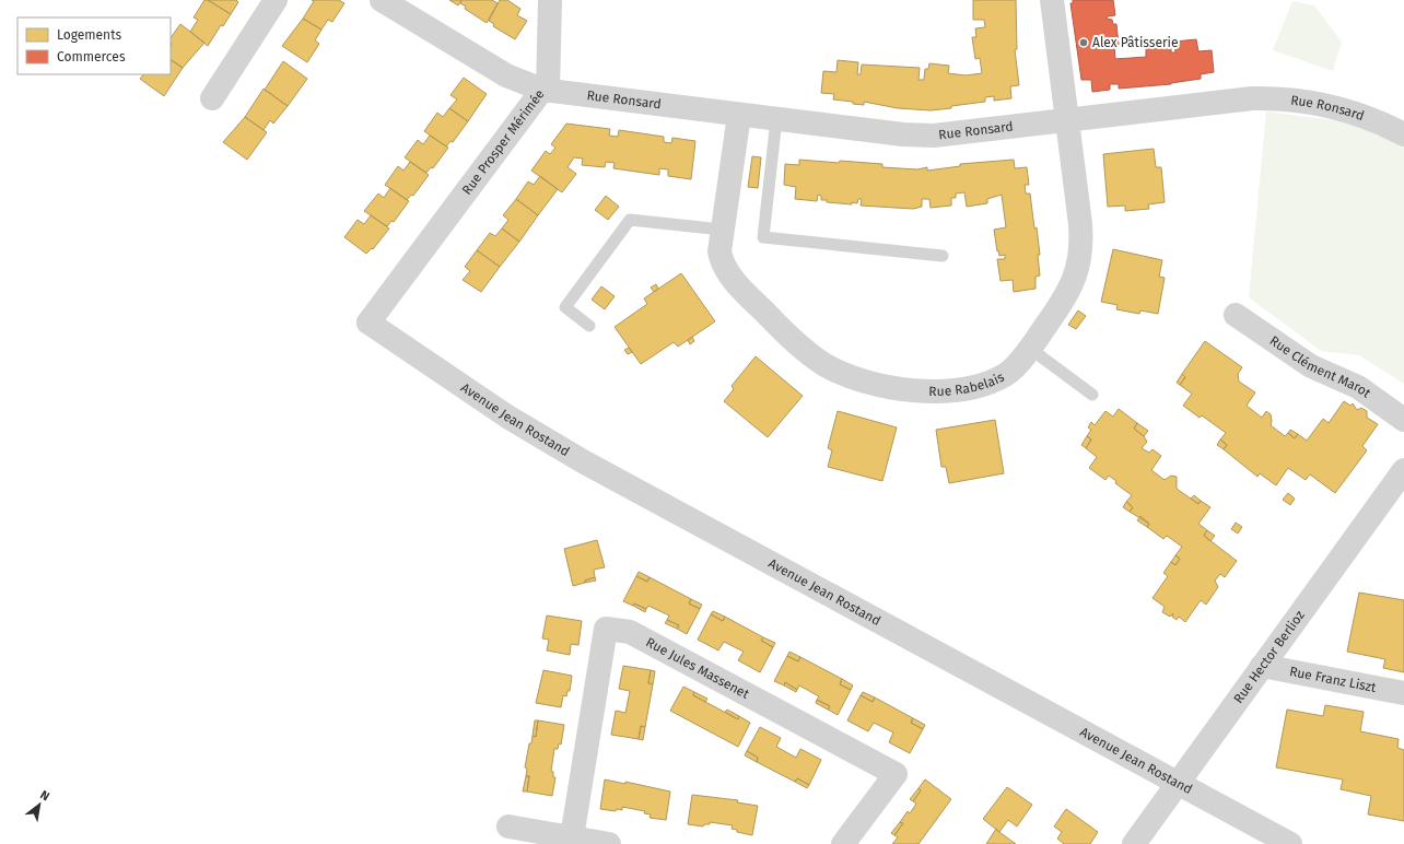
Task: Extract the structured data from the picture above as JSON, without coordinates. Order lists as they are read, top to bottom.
{
  "streets": {
    "street": [
      "Rue Ronsard",
      "Rue Prosper Mérimée",
      "Rue Clément Marot",
      "Rue Rabelais",
      "Avenue Jean Rostand",
      "Rue Hector Berlioz",
      "Rue Jules Massenet",
      "Rue Franz Liszt"
    ]
  },
  "crossings": [
    ["Rue Ronsard", "Rue Prosper Mérimée"],
    ["Rue Ronsard", "Rue Rabelais"],
    ["Rue Prosper Mérimée", "Avenue Jean Rostand"],
    ["Avenue Jean Rostand", "Rue Hector Berlioz"],
    ["Rue Hector Berlioz", "Rue Franz Liszt"]
  ],
  "places": ["Alex Pâtisserie"],
  "legend": ["Logements", "Commerces"],
  "north": "top right"
}
